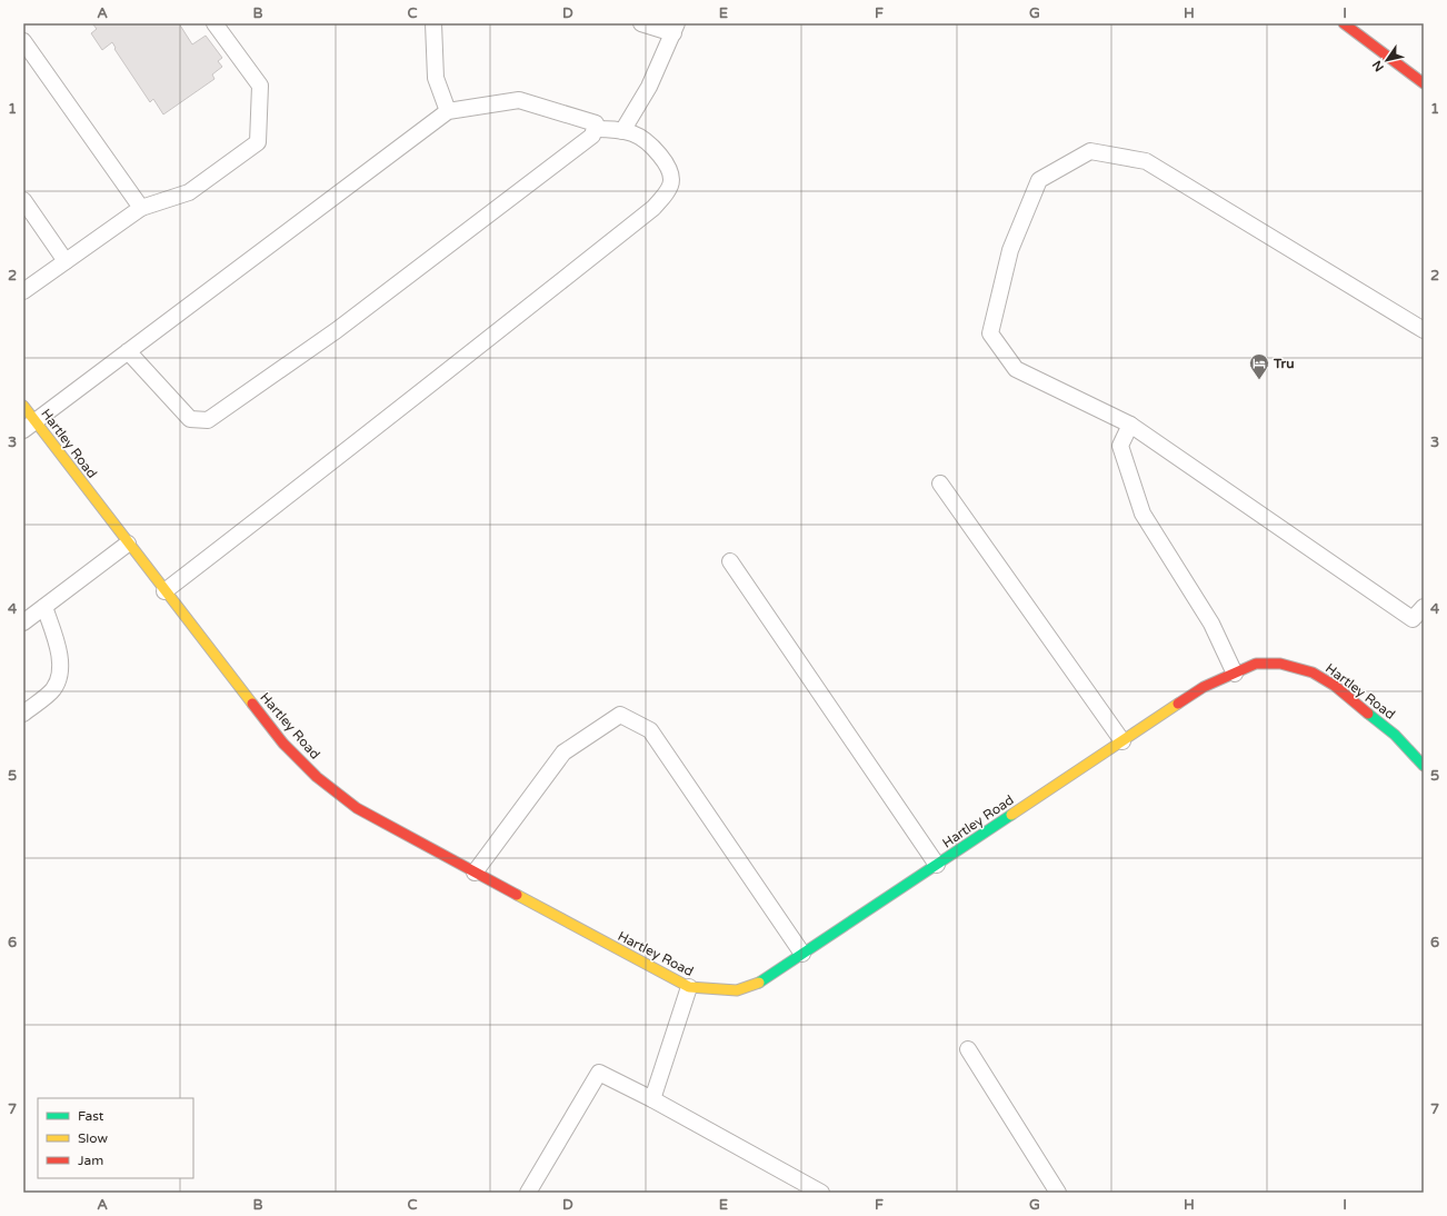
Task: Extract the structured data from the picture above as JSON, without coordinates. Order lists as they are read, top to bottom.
{
  "streets": {
    "main road": ["Hartley Road"]
  },
  "places": {
    "hotel": ["Tru"]
  },
  "legend": ["Fast", "Slow", "Jam"],
  "north": "bottom left",
  "grid": {
    "columns": [
      "A",
      "B",
      "C",
      "D",
      "E",
      "F",
      "G",
      "H",
      "I"
    ],
    "rows": [
      "1",
      "2",
      "3",
      "4",
      "5",
      "6",
      "7"
    ]
  }
}
